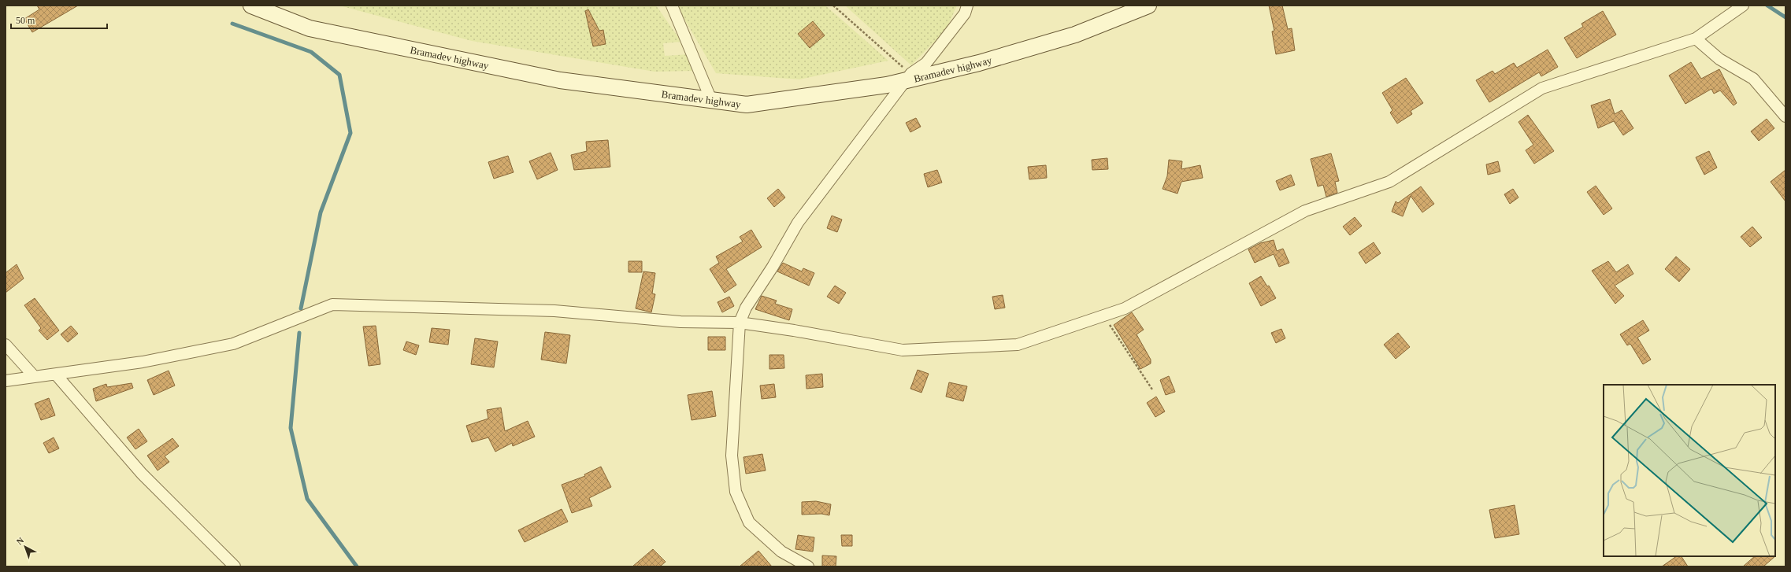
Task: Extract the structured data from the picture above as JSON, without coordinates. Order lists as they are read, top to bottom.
{
  "streets": {
    "street": ["Bramadev highway"]
  },
  "scale_bar": "50 m",
  "north": "top left"
}
